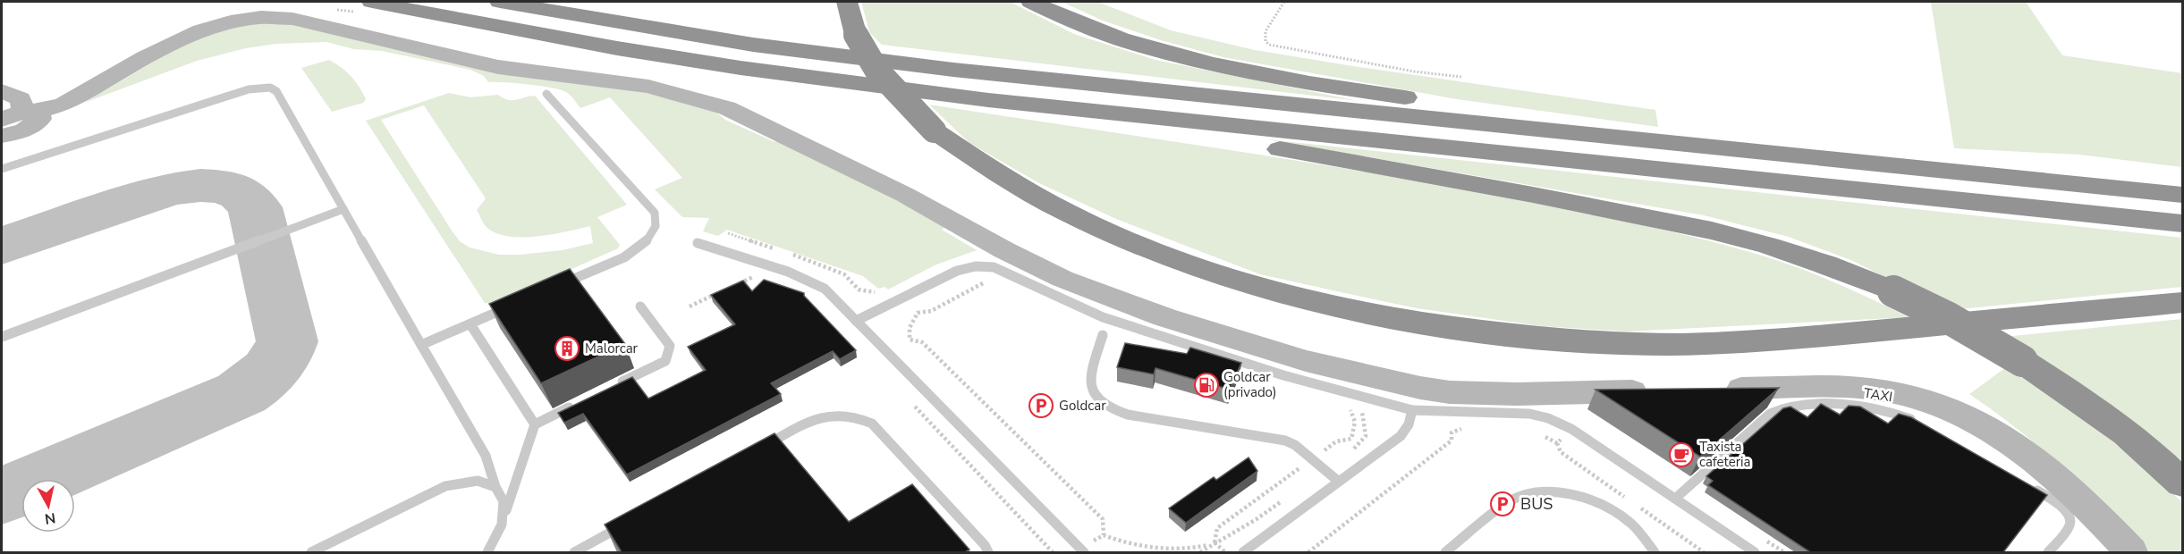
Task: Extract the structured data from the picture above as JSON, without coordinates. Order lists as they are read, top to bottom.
{
  "streets": {
    "lane": ["TAXI"]
  },
  "places": {
    "building": ["Malorcar"],
    "fuel station": ["Goldcar (privado)"],
    "parking": ["Goldcar", "BUS"],
    "cafe": ["Taxista cafeteria"]
  },
  "north": "bottom"
}
